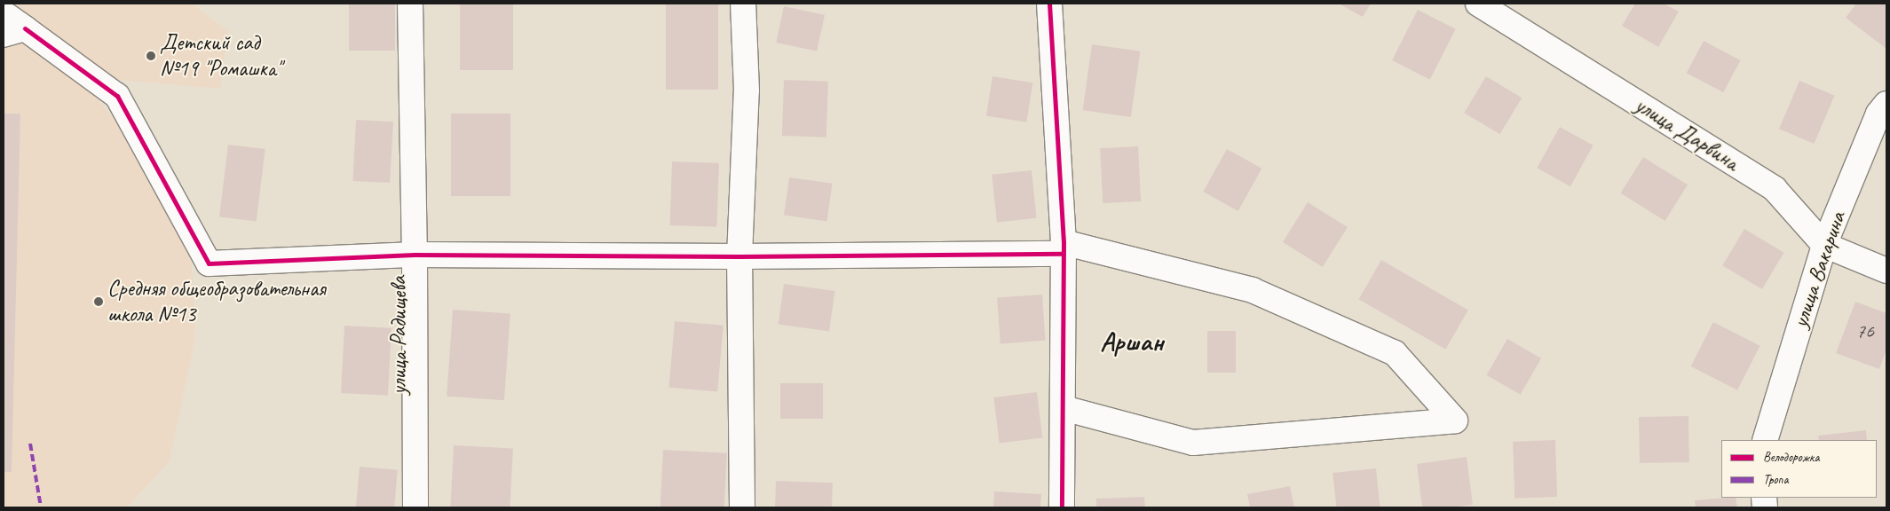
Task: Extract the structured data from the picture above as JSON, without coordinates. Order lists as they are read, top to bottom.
{
  "streets": {
    "street": ["улица Дарвина", "улица Вакарина", "улица Радищева"]
  },
  "crossings": [
    ["улица Дарвина", "улица Вакарина"]
  ],
  "districts": ["Аршан"],
  "places": ["Детский сад №19 \"Ромашка\"", "Средняя общеобразовательная школа №13"],
  "house_numbers": ["76"],
  "legend": ["Велодорожка", "Тропа"]
}
